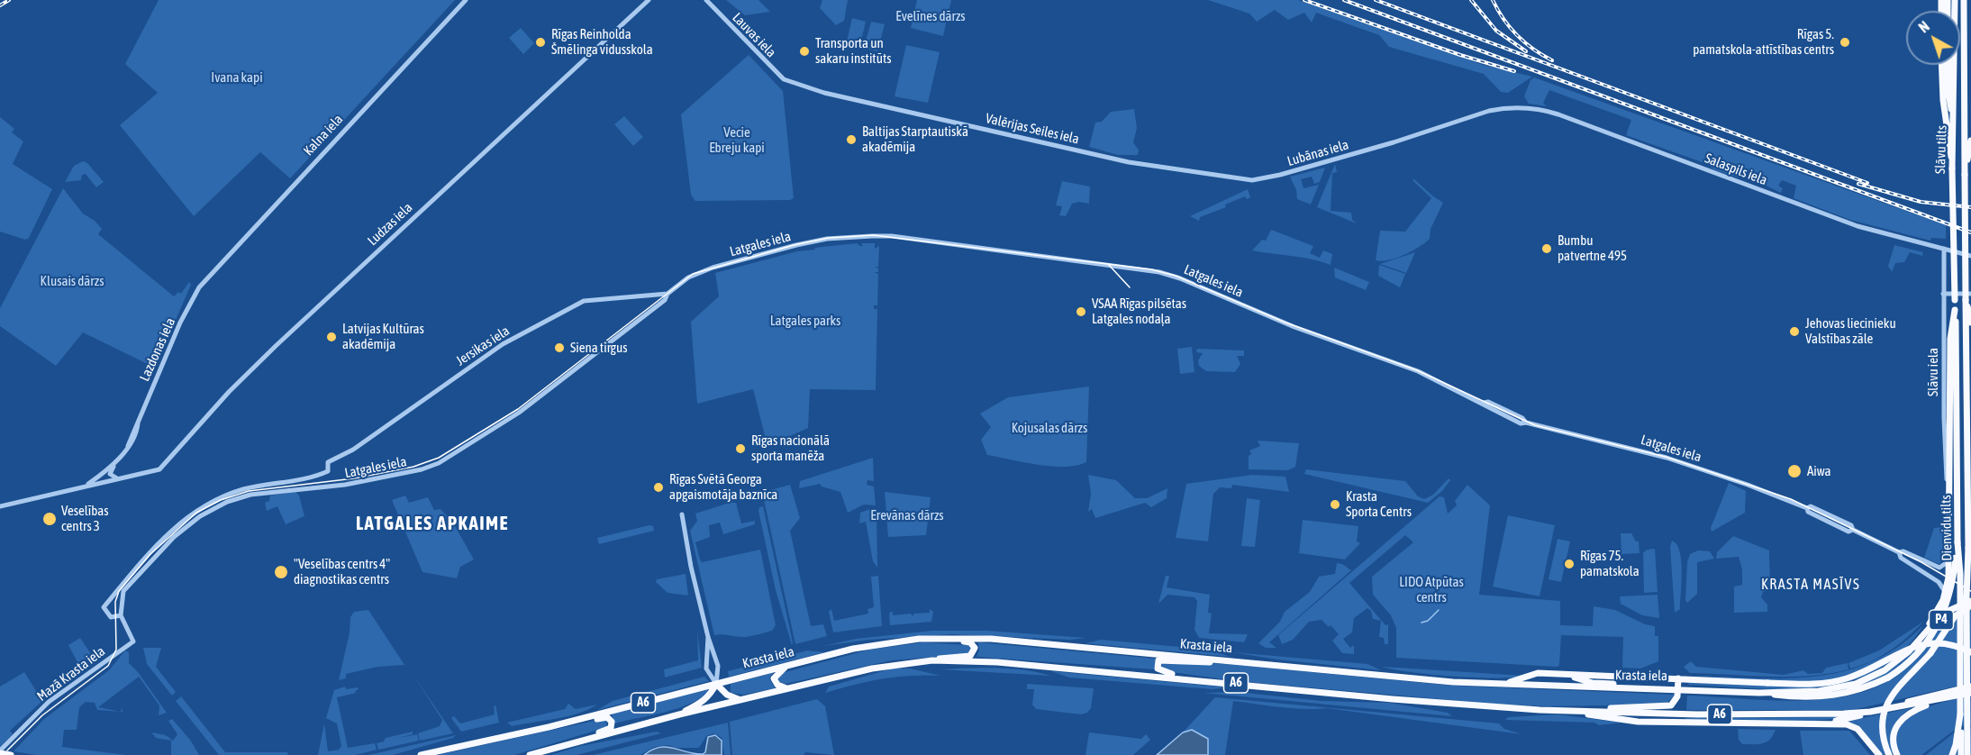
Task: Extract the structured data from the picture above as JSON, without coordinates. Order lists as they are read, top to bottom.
{
  "streets": {
    "highway": [
      "Slāvu tilts",
      "Dienvidu tilts",
      "P4",
      "Krasta iela",
      "A6"
    ],
    "street": [
      "Lauvas iela",
      "Valērijas Seiles iela",
      "Kalna iela",
      "Lubānas iela",
      "Salaspils iela",
      "Ludzas iela",
      "Latgales iela",
      "Jersikas iela",
      "Lazdonas iela",
      "Slāvu iela",
      "Mazā Krasta iela"
    ]
  },
  "crossings": [
    ["Lauvas iela", "Valērijas Seiles iela"],
    ["Valērijas Seiles iela", "Lubānas iela"],
    ["Kalna iela", "Lazdonas iela"],
    ["Slāvu tilts", "Dienvidu tilts"],
    ["Lubānas iela", "Salaspils iela"],
    ["Salaspils iela", "Slāvu iela"],
    ["Latgales iela", "Jersikas iela"],
    ["Latgales iela", "Mazā Krasta iela"],
    ["Dienvidu tilts", "P4"],
    ["P4", "Krasta iela"],
    ["Krasta iela", "A6"]
  ],
  "districts": ["LATGALES APKAIME", "KRASTA MASĪVS"],
  "parks": [
    "Evelīnes dārzs",
    "Ivana kapi",
    "Vecie Ebreju kapi",
    "Klusais dārzs",
    "Latgales parks",
    "Kojusalas dārzs",
    "Erevānas dārzs",
    "LIDO Atpūtas centrs"
  ],
  "places": [
    "Rīgas Reinholda Šmēlinga vidusskola",
    "Rīgas 5. pamatskola-attīstības centrs",
    "Transporta un sakaru institūts",
    "Baltijas Starptautiskā akadēmija",
    "Bumbu patvertne 495",
    "VSAA Rīgas pilsētas Latgales nodaļa",
    "Jehovas liecinieku Valstības zāle",
    "Latvijas Kultūras akadēmija",
    "Siena tirgus",
    "Rīgas nacionālā sporta manēža",
    "Aiwa",
    "Rīgas Svētā Georga apgaismotāja baznīca",
    "Krasta Sporta Centrs",
    "Veselības centrs 3",
    "Rīgas 75. pamatskola",
    "\"Veselības centrs 4\" diagnostikas centrs"
  ],
  "north": "top left"
}
